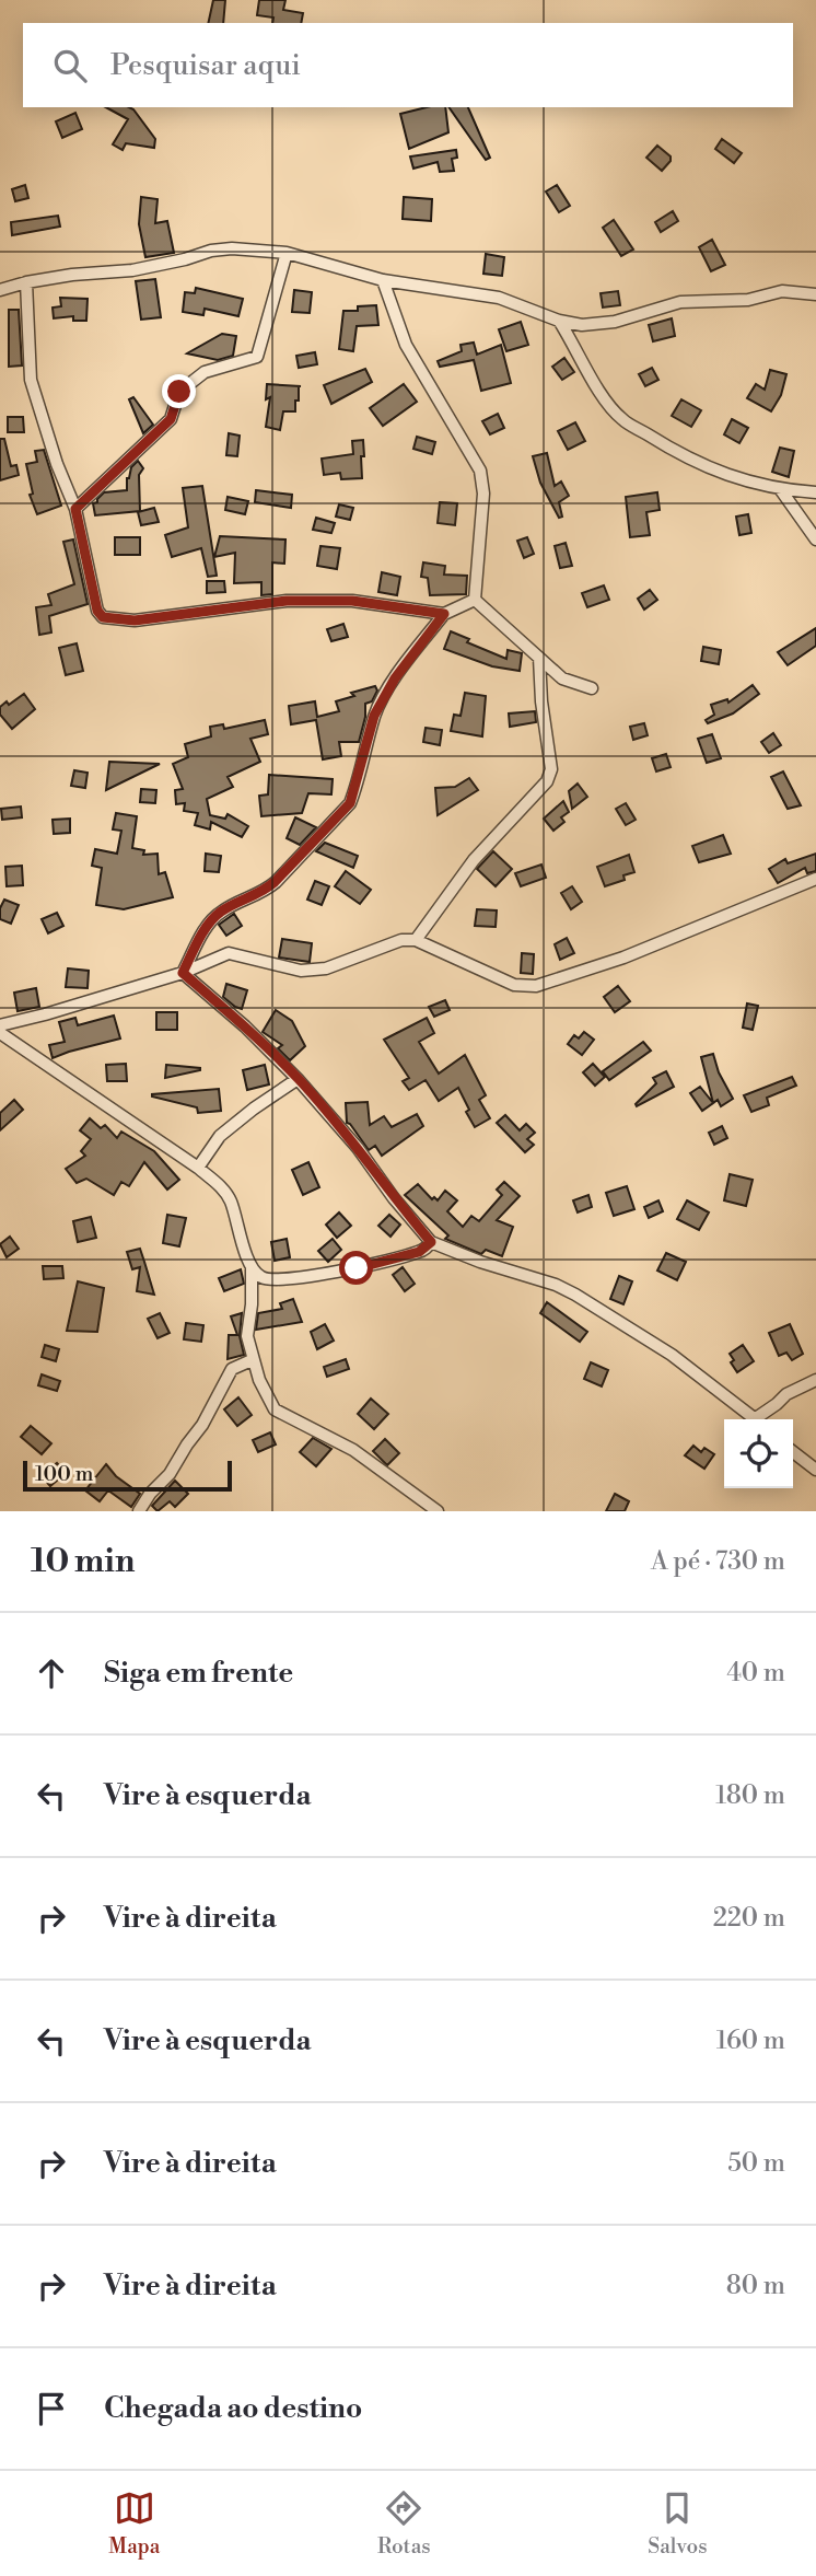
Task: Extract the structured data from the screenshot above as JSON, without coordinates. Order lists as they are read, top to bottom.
{
  "scale_bar": "100 m",
  "page": {
    "search": "Pesquisar aqui",
    "scale": "100 m",
    "heading": ["10 min", "A pé · 730 m"],
    "list": [
      ["Siga em frente", "40 m"],
      ["Vire à esquerda", "180 m"],
      ["Vire à direita", "220 m"],
      ["Vire à esquerda", "160 m"],
      ["Vire à direita", "50 m"],
      ["Vire à direita", "80 m"],
      "Chegada ao destino"
    ],
    "nav": ["Mapa", "Rotas", "Salvos"]
  }
}
